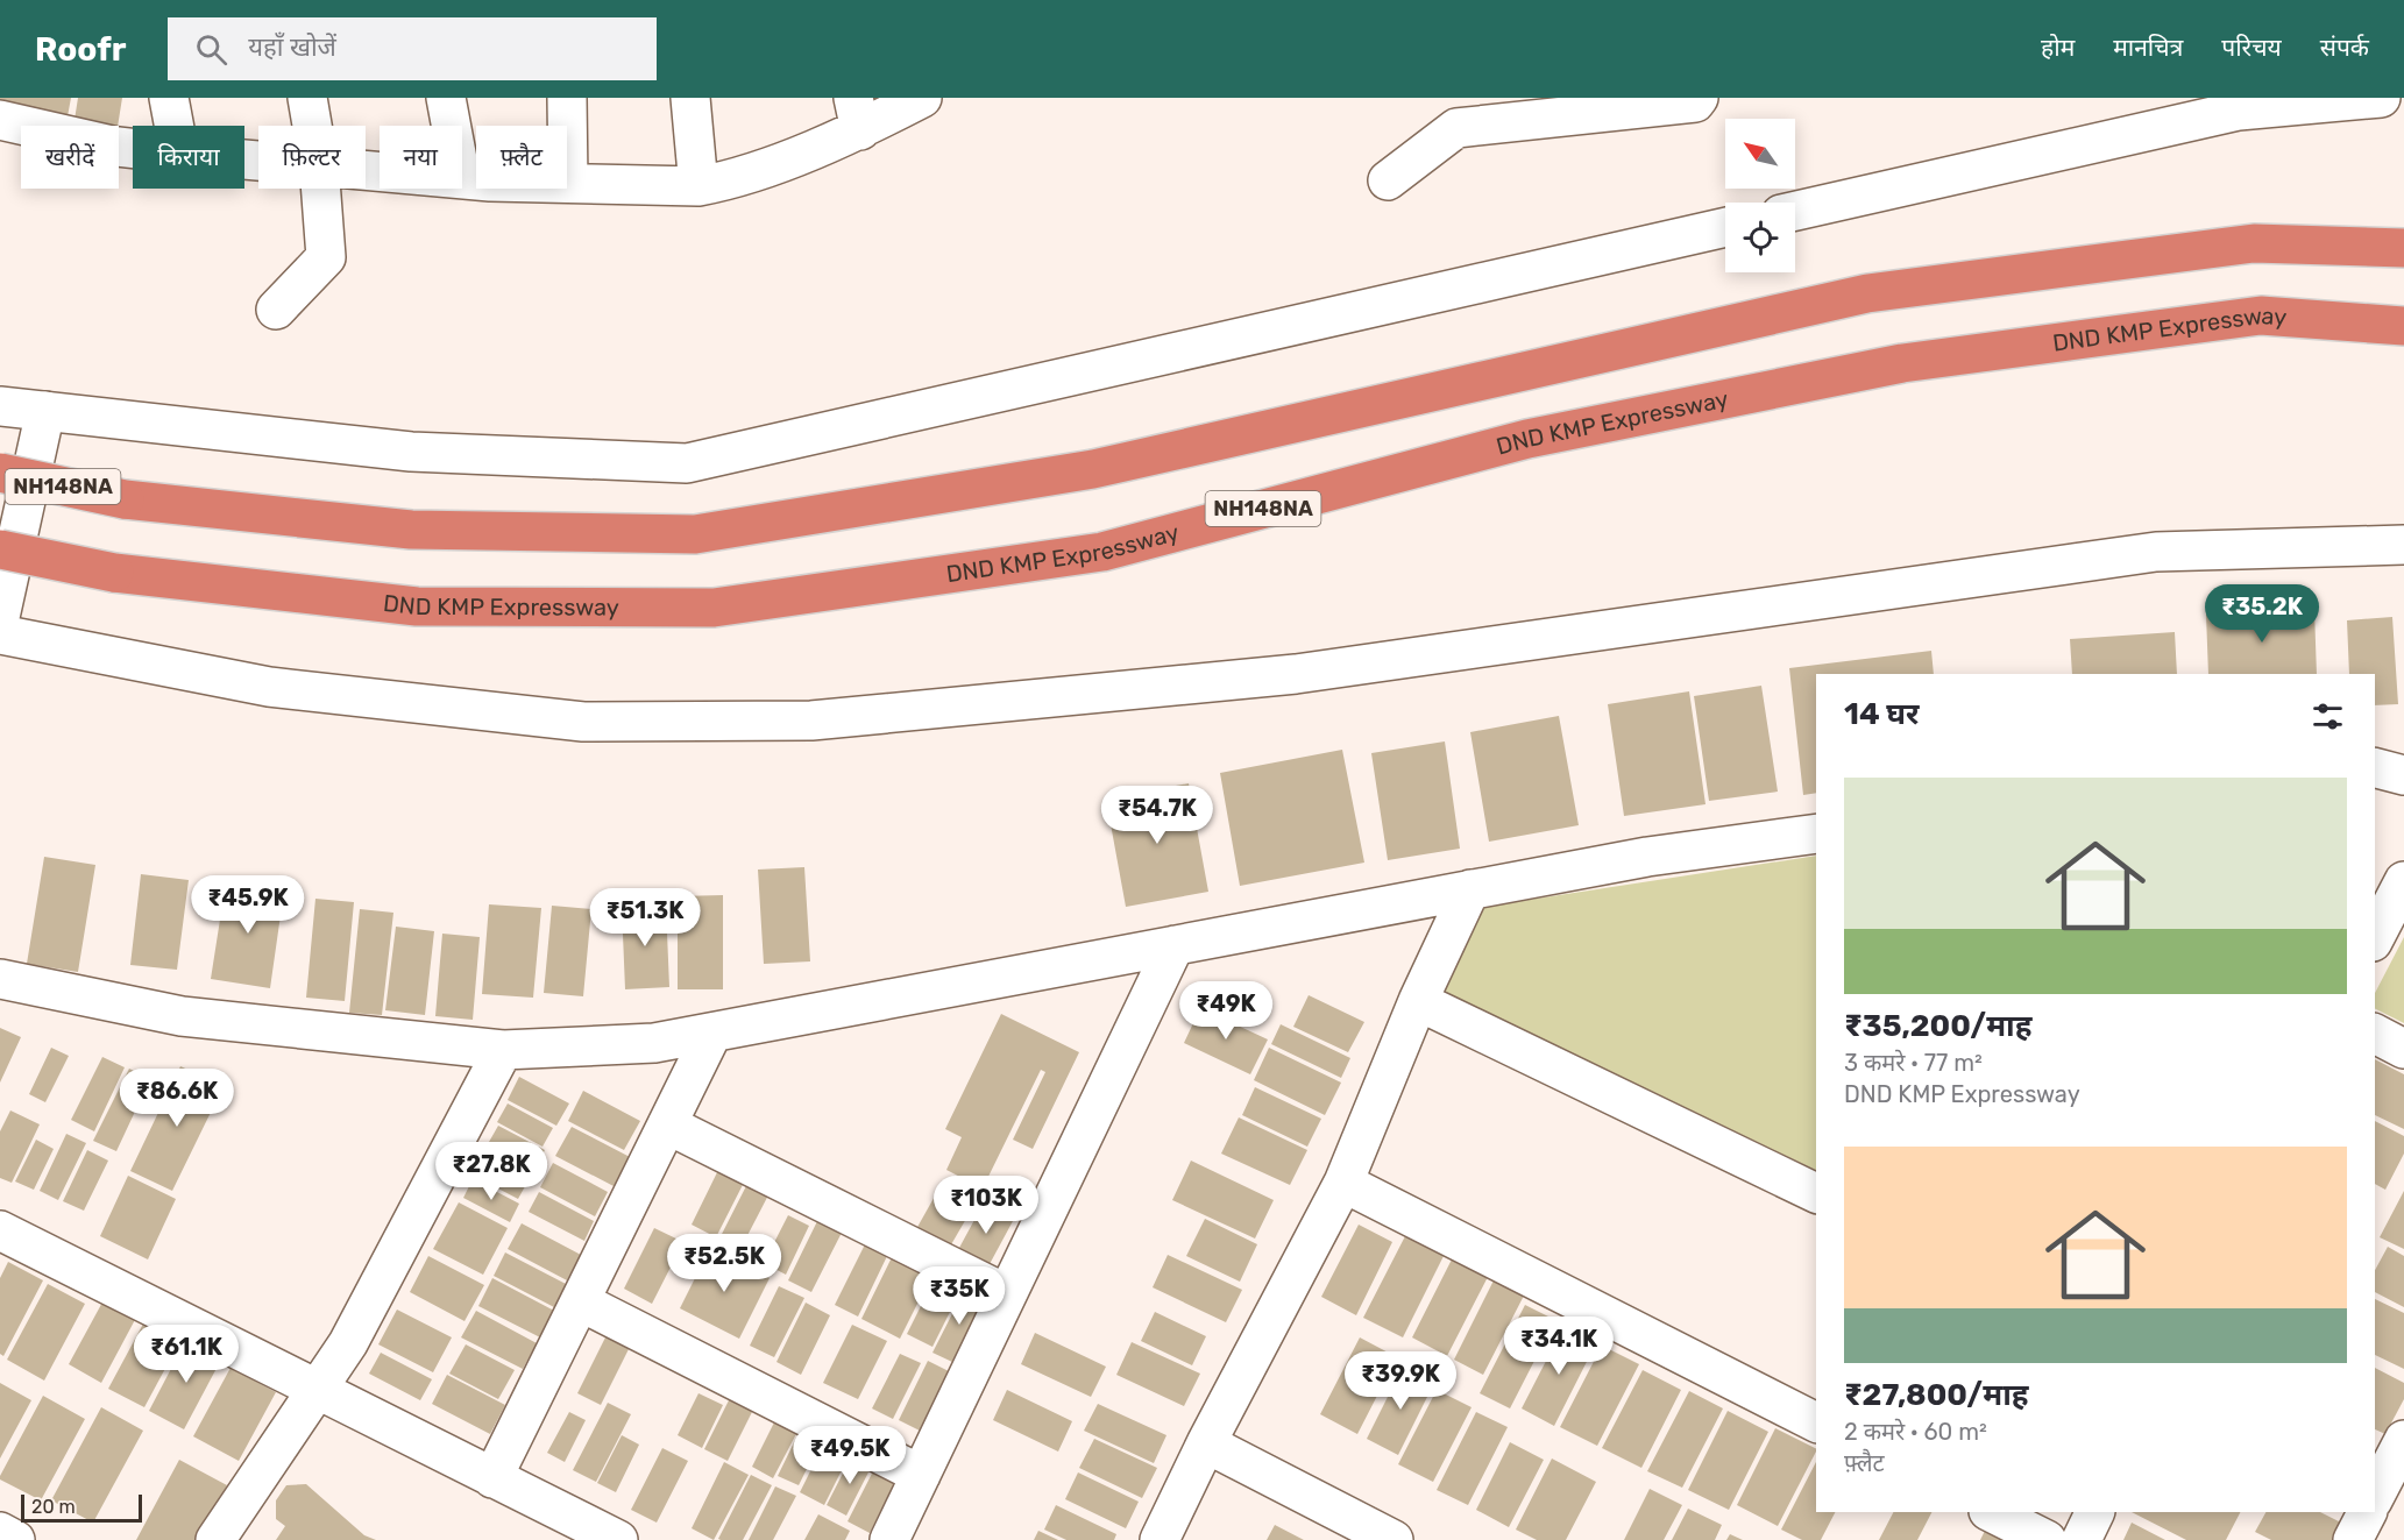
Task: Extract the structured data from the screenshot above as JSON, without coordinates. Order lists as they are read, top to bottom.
{
  "streets": {
    "highway": ["DND KMP Expressway", "NH148NA"]
  },
  "scale_bar": "20 m",
  "north": "top left",
  "page": {
    "header": "Roofr",
    "search": "यहाँ खोजें",
    "nav": [
      "होम",
      "मानचित्र",
      "परिचय",
      "संपर्क"
    ],
    "chip": [
      "खरीदें",
      "किराया",
      "फ़िल्टर",
      "नया",
      "फ़्लैट"
    ],
    "price": [
      "₹35.2K",
      "₹54.7K",
      "₹45.9K",
      "₹51.3K",
      "₹49K",
      "₹86.6K",
      "₹27.8K",
      "₹103K",
      "₹52.5K",
      "₹35K",
      "₹34.1K",
      "₹61.1K",
      "₹39.9K",
      "₹49.5K"
    ],
    "heading": "14 घर",
    "list": [
      {
        "name": "₹35,200/माह",
        "note": "3 कमरे · 77 m² · DND KMP Expressway"
      },
      {
        "name": "₹27,800/माह",
        "note": "2 कमरे · 60 m² · फ़्लैट"
      }
    ],
    "scale": "20 m"
  }
}
